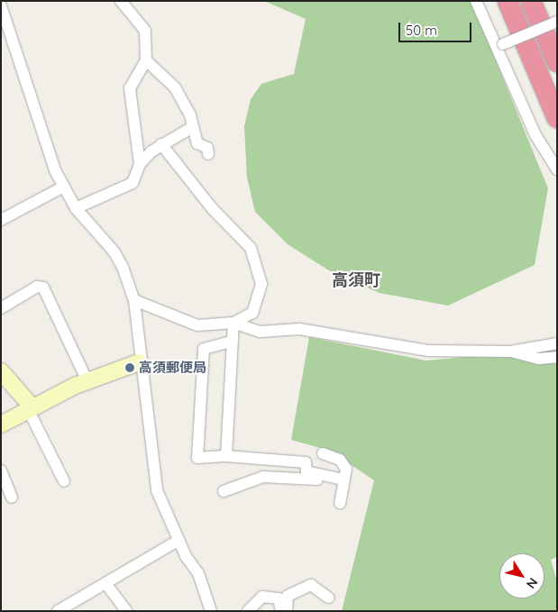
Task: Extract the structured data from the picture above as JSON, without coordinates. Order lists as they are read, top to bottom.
{
  "districts": ["高須町"],
  "places": ["高須郵便局"],
  "scale_bar": "50 m",
  "north": "bottom right"
}
